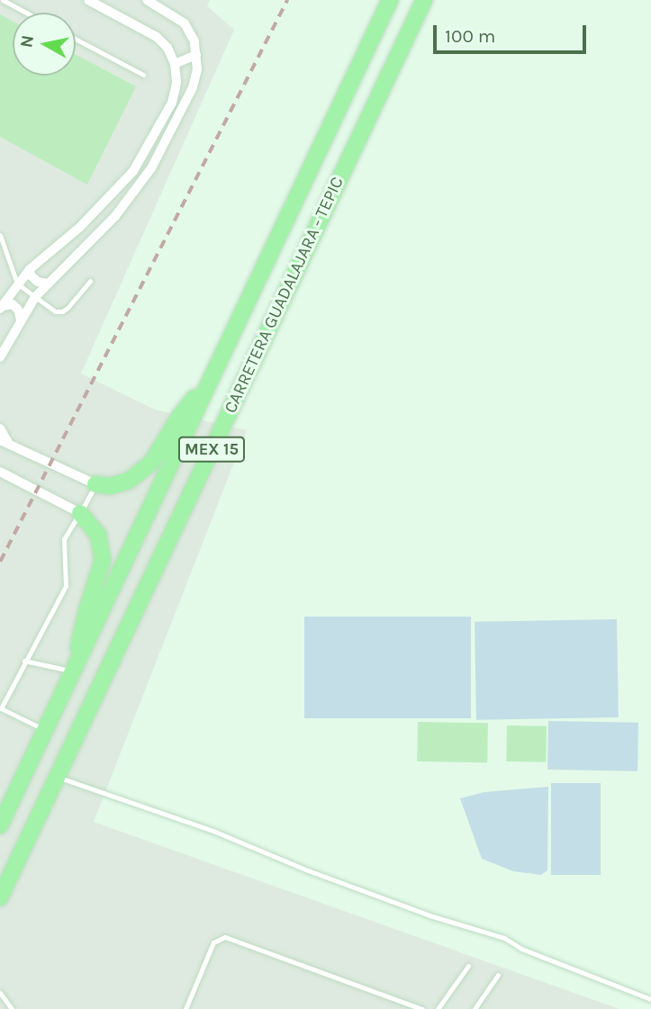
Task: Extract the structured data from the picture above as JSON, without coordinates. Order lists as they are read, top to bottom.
{
  "streets": {
    "highway": ["CARRETERA GUADALAJARA - TEPIC", "MEX 15"]
  },
  "scale_bar": "100 m",
  "north": "left"
}
